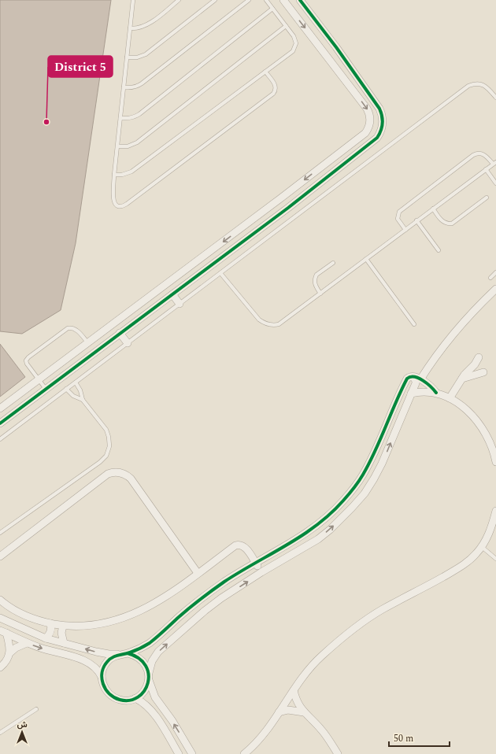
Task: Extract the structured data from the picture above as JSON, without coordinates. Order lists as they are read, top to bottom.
{
  "places": ["District 5"],
  "scale_bar": "50 m",
  "north": "top"
}
